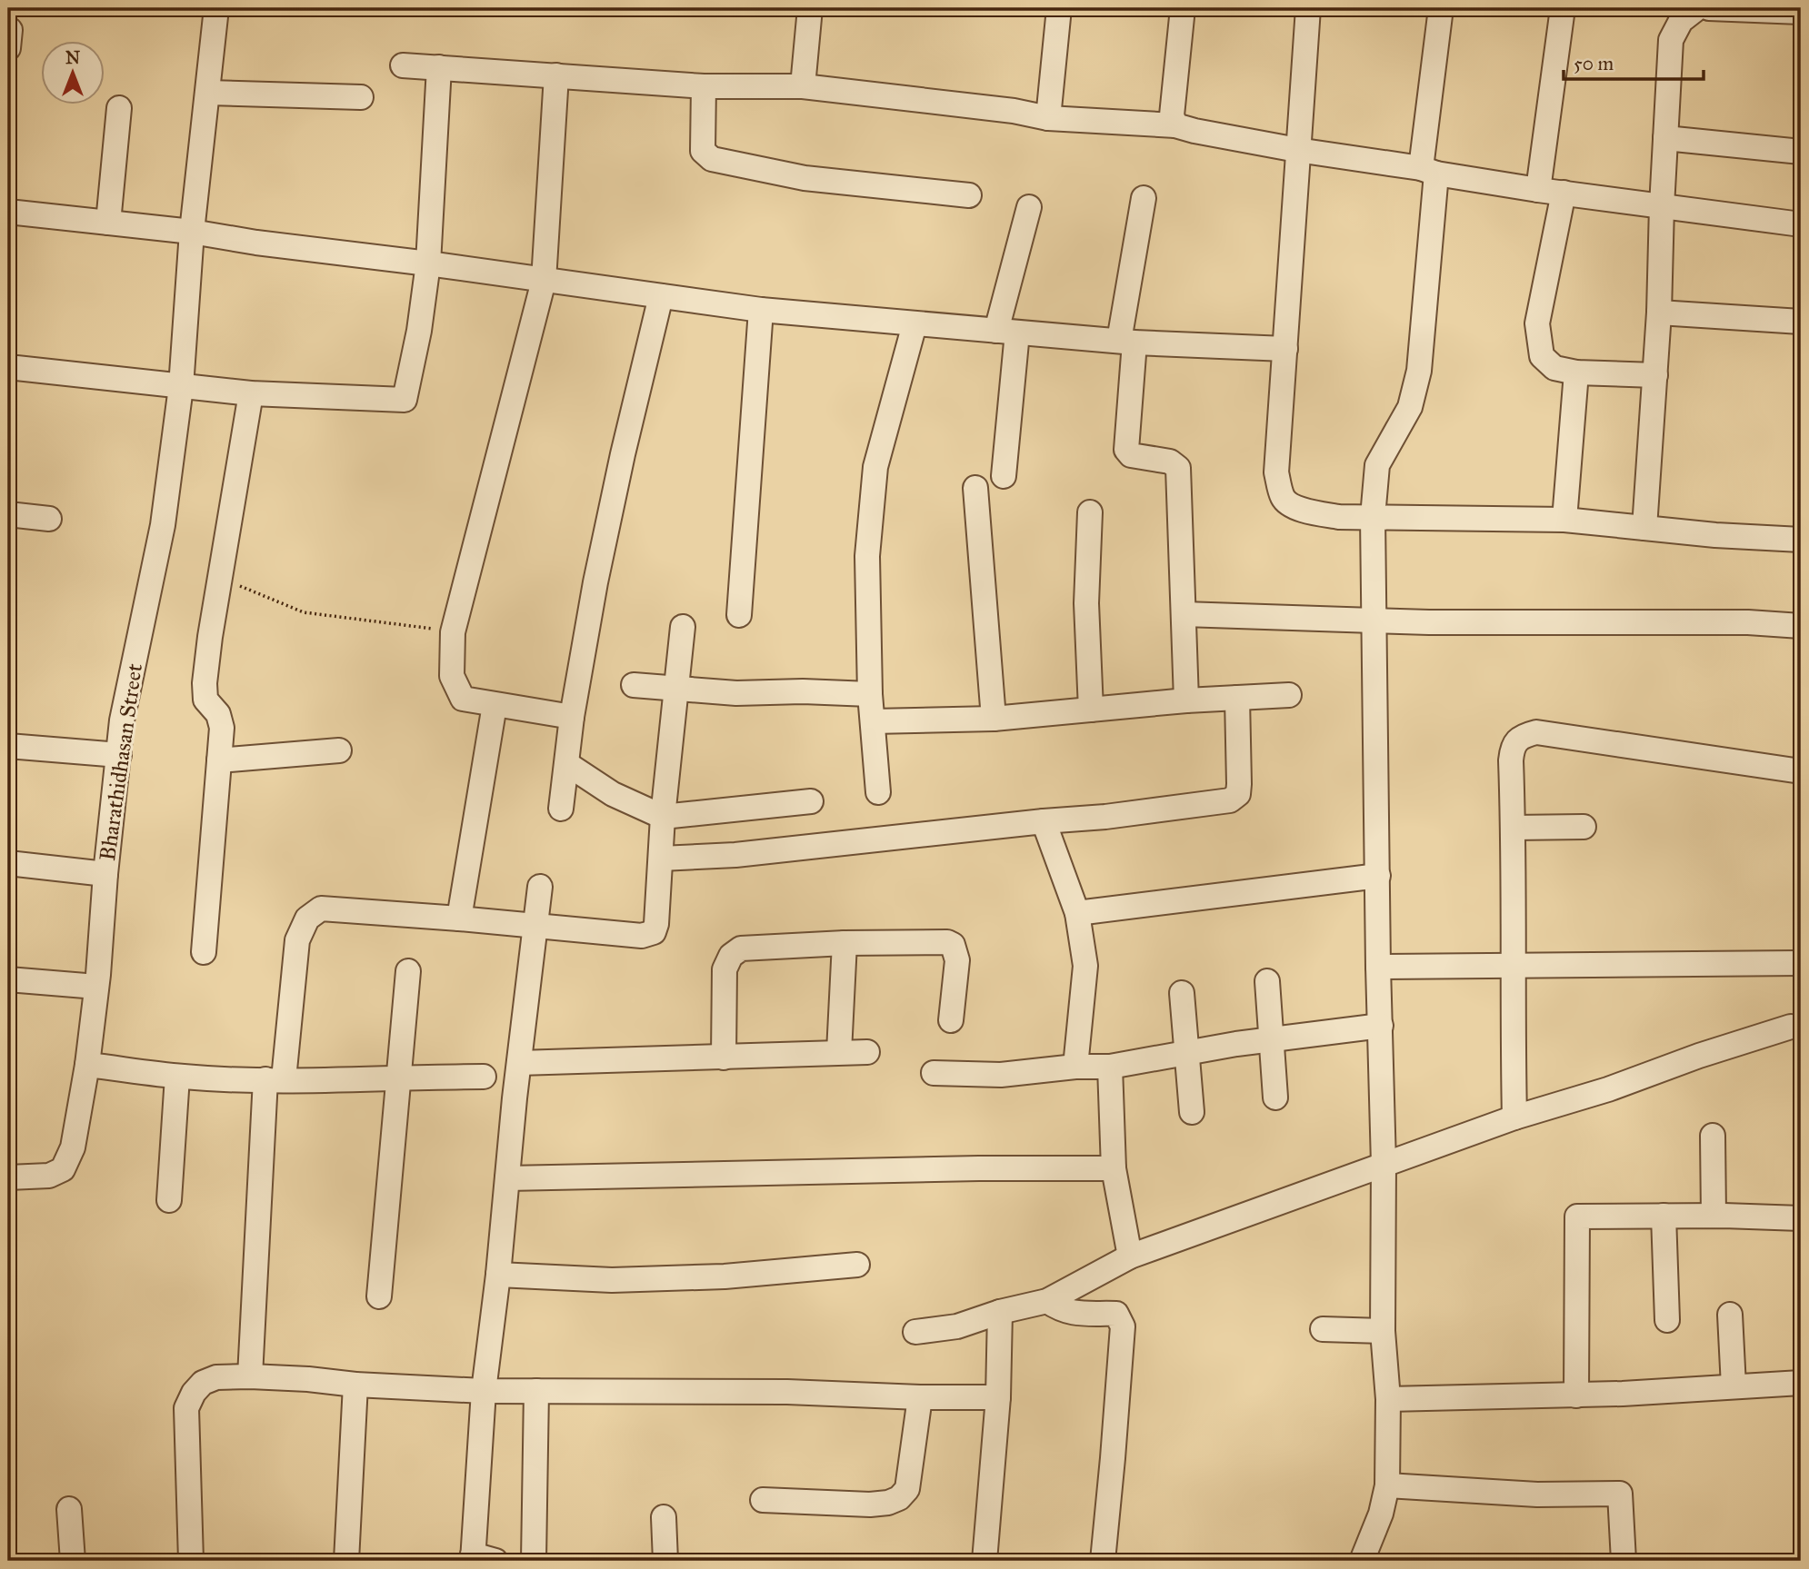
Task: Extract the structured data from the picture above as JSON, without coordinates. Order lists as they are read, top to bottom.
{
  "streets": {
    "street": ["Bharathidhasan Street"]
  },
  "scale_bar": "50 m",
  "north": "top"
}
